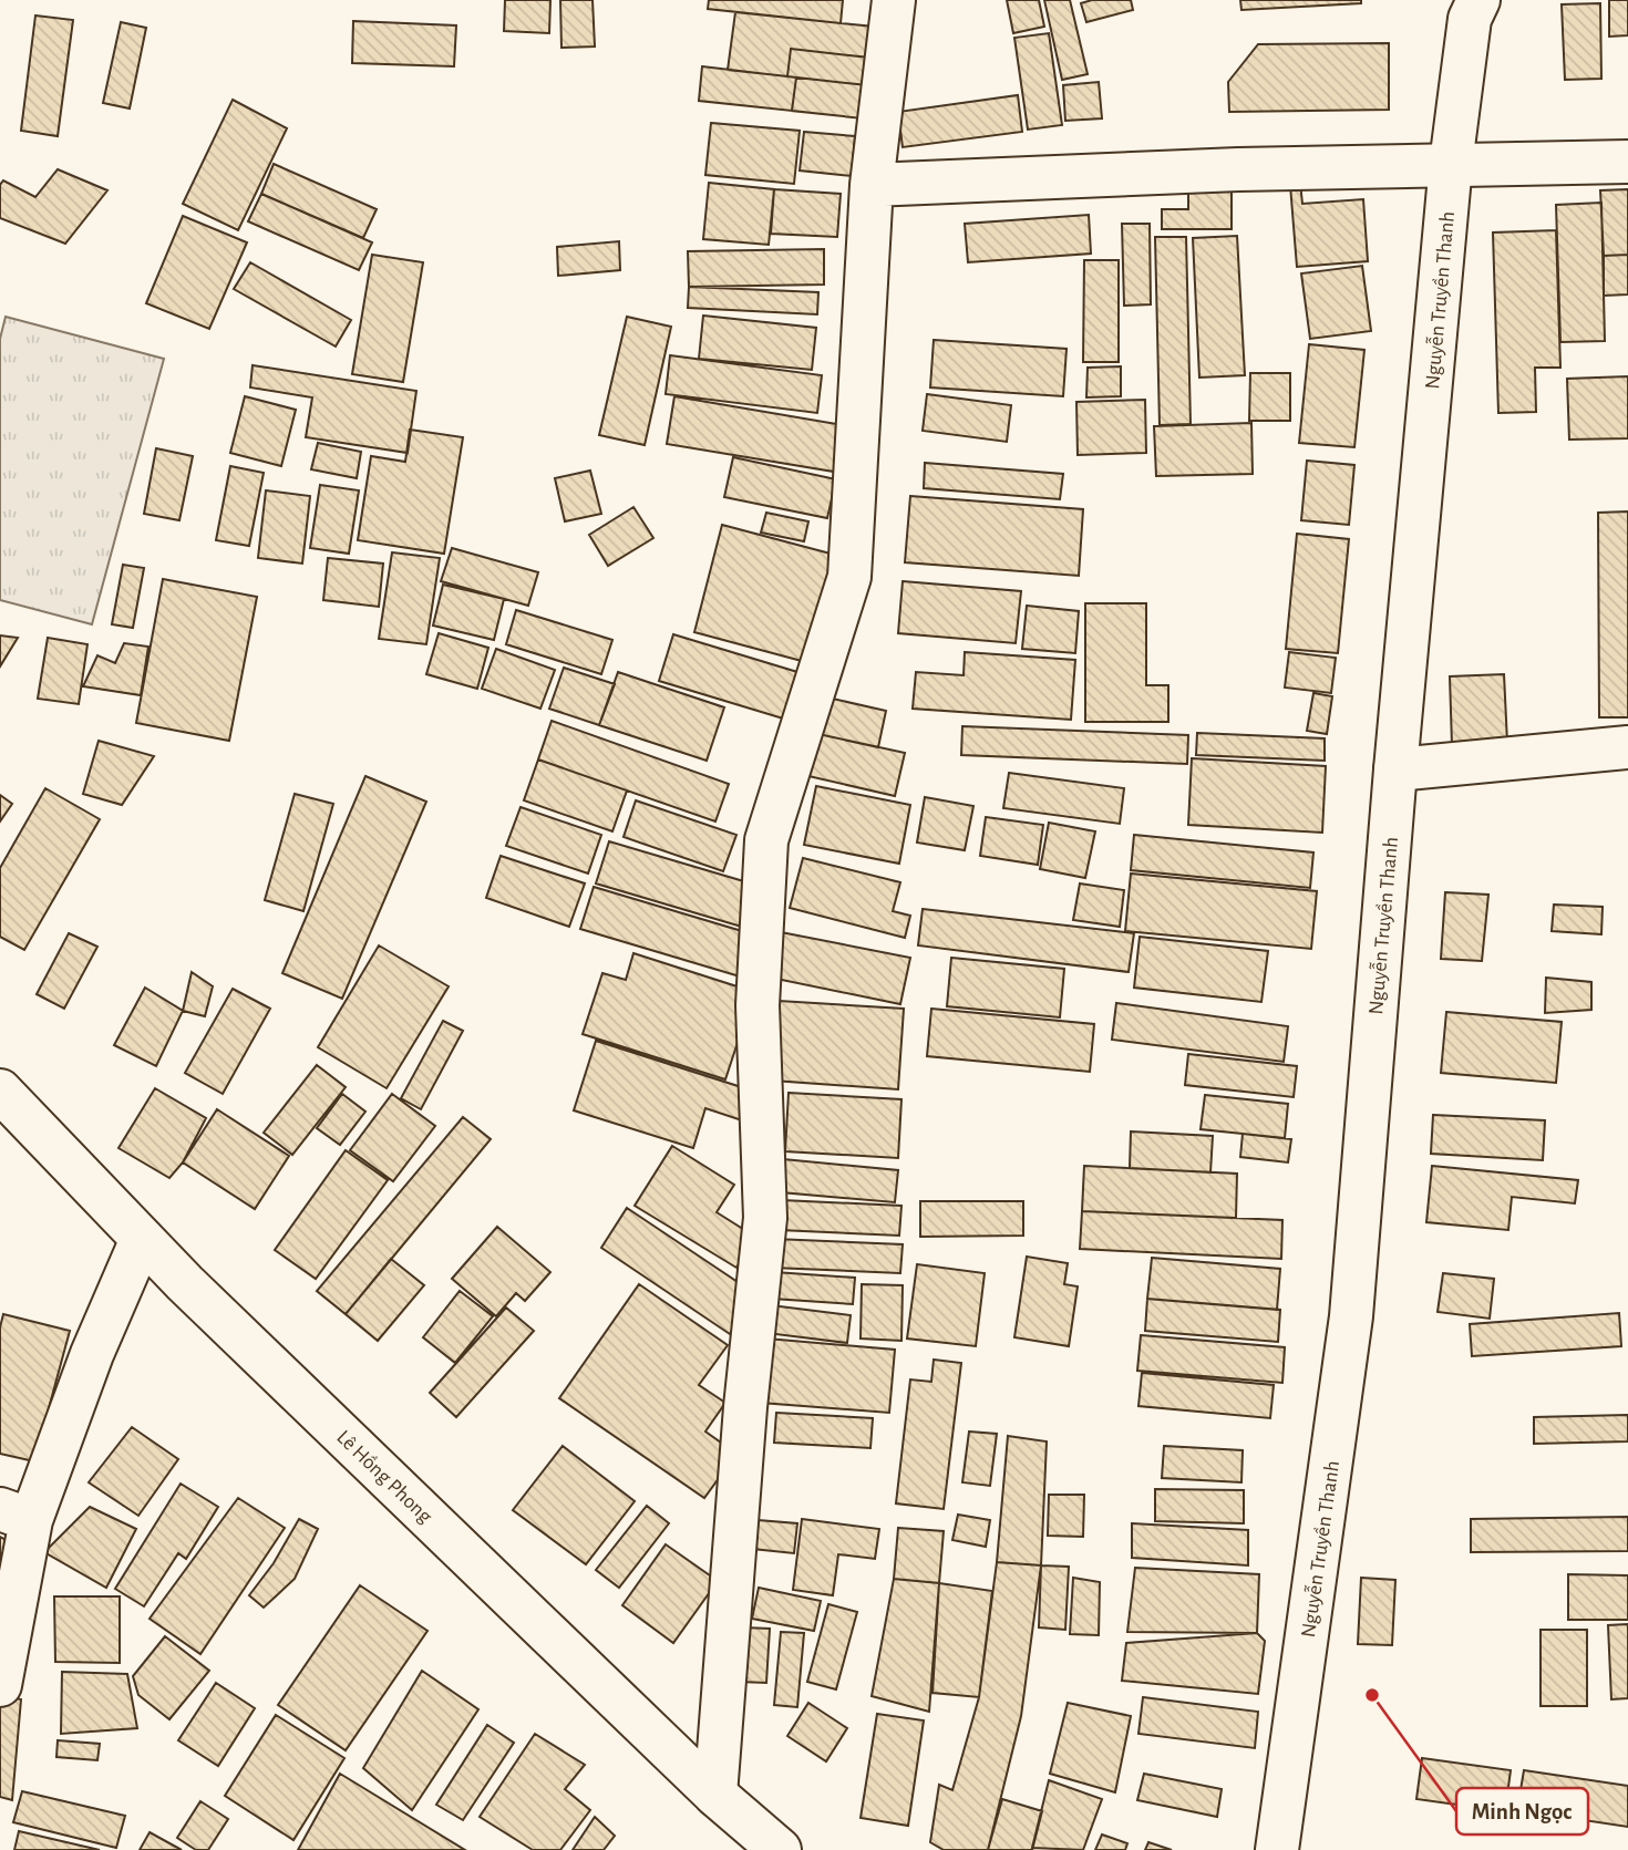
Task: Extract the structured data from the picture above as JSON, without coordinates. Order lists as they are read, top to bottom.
{
  "streets": {
    "main road": ["Nguyễn Truyền Thanh", "Lê Hồng Phong"]
  },
  "places": ["Minh Ngọc"]
}
